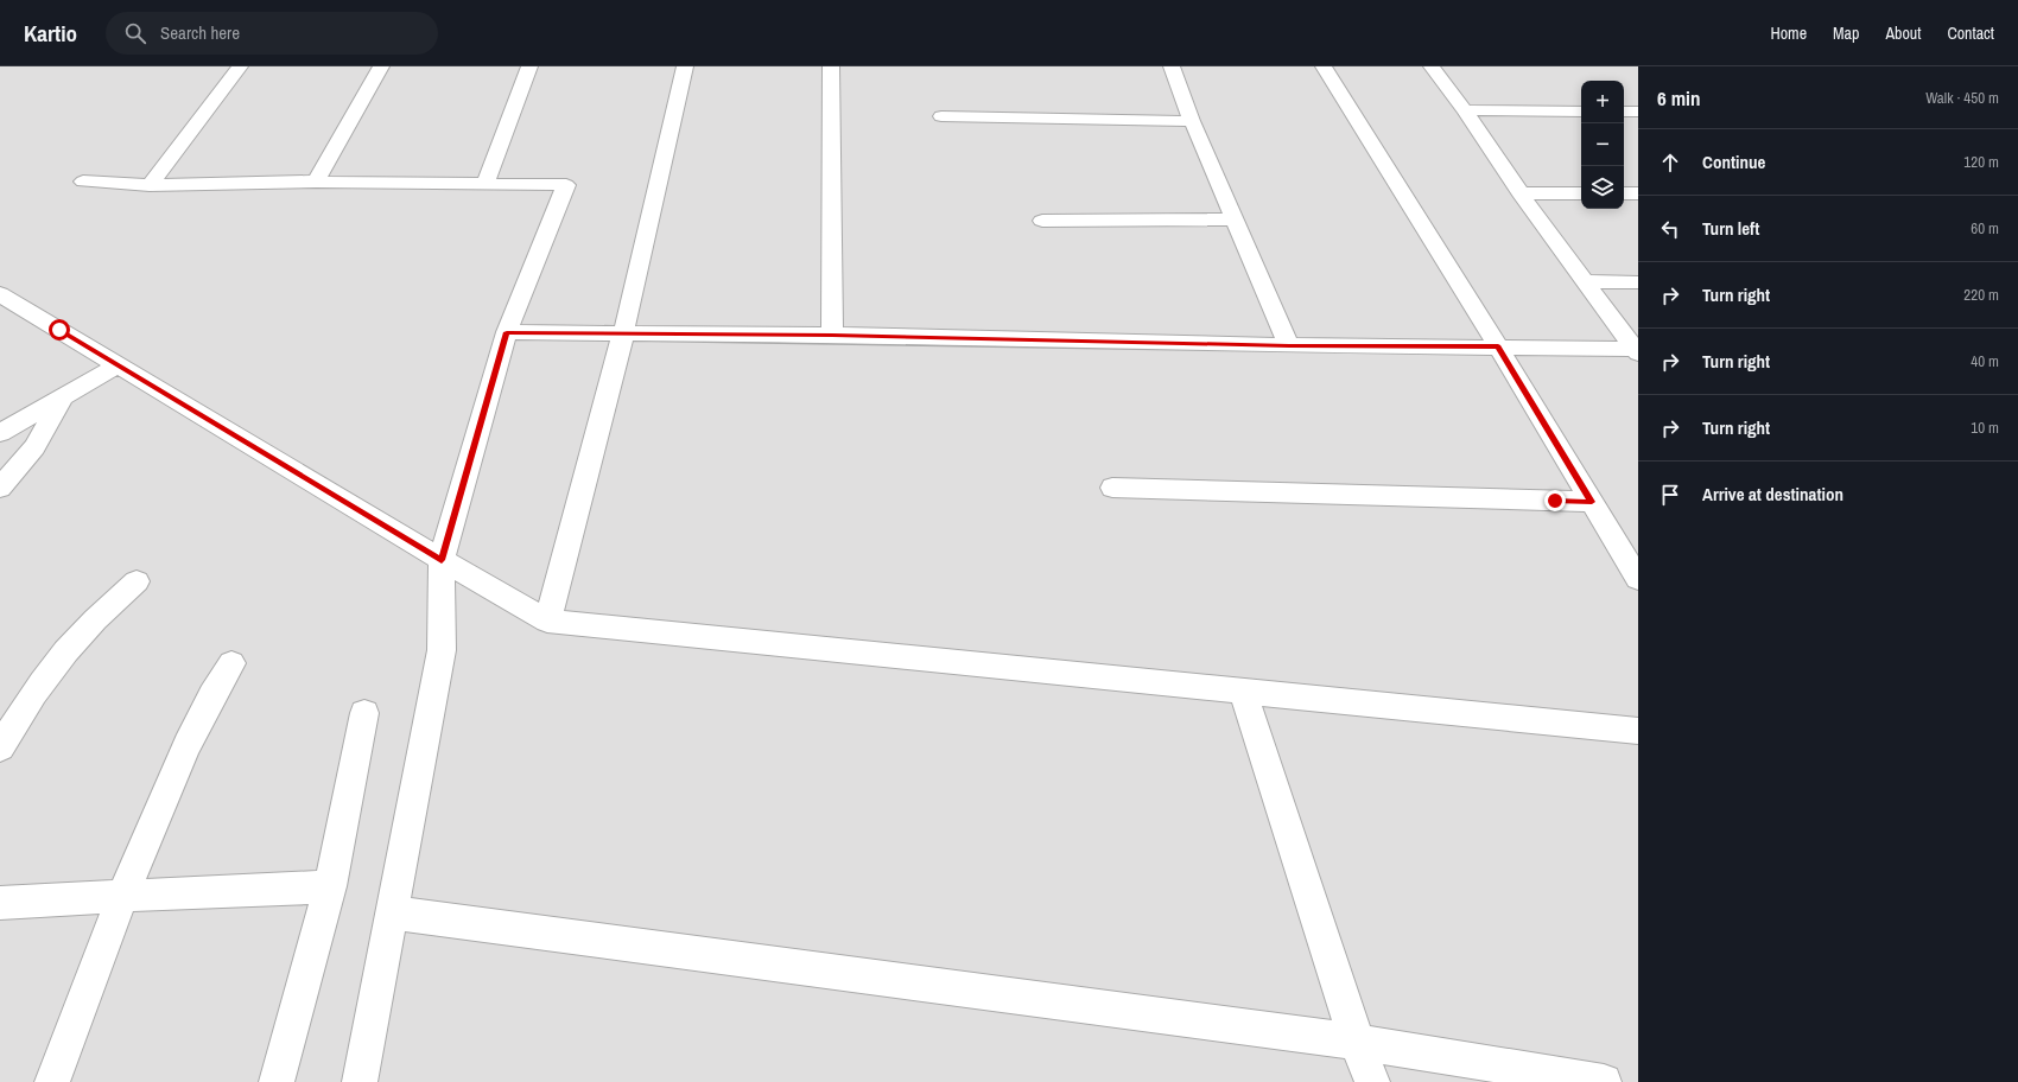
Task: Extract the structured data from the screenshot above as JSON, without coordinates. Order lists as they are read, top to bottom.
{
  "page": {
    "header": "Kartio",
    "search": "Search here",
    "nav": [
      "Home",
      "Map",
      "About",
      "Contact"
    ],
    "heading": ["6 min", "Walk · 450 m"],
    "map_buttons": ["+", "−"],
    "list": [
      ["Continue", "120 m"],
      ["Turn left", "60 m"],
      ["Turn right", "220 m"],
      ["Turn right", "40 m"],
      ["Turn right", "10 m"],
      "Arrive at destination"
    ]
  }
}
